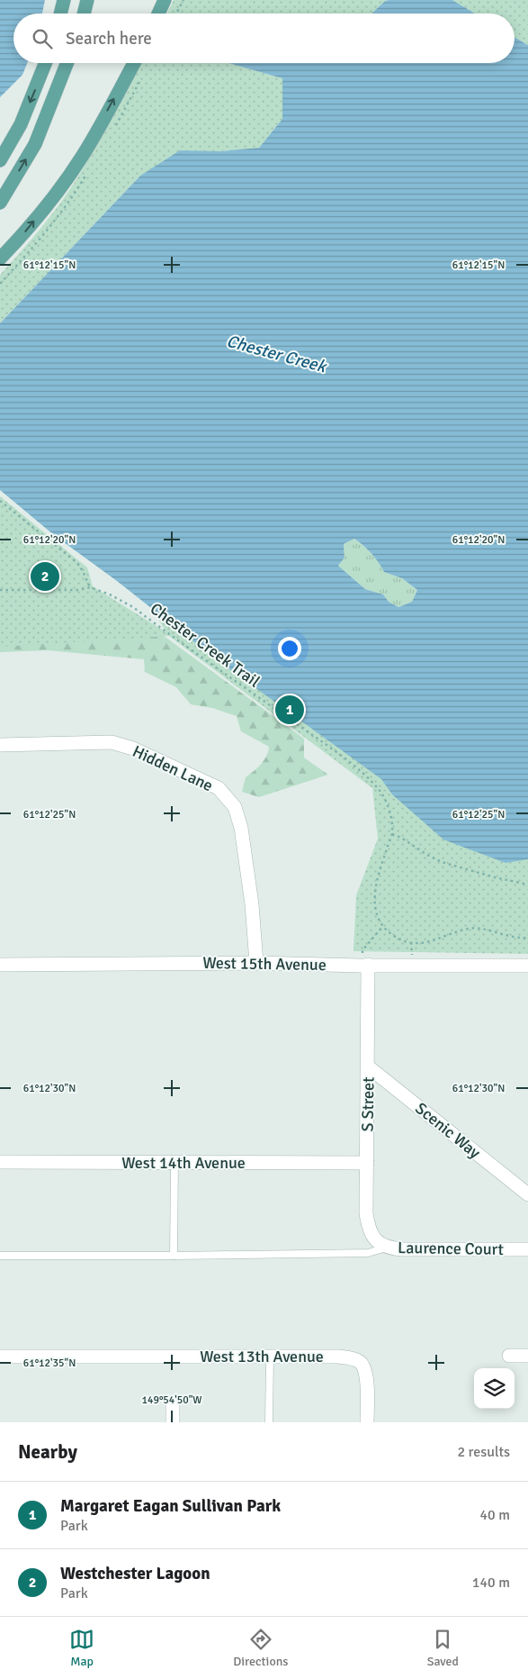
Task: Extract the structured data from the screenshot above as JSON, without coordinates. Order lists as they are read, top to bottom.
{
  "streets": {
    "street": [
      "Hidden Lane",
      "West 15th Avenue",
      "S Street",
      "Scenic Way",
      "West 14th Avenue",
      "Laurence Court",
      "West 13th Avenue"
    ],
    "path": ["Chester Creek Trail"]
  },
  "crossings": [
    ["Hidden Lane", "West 15th Avenue"],
    ["West 15th Avenue", "S Street"],
    ["S Street", "Scenic Way"],
    ["S Street", "West 14th Avenue"],
    ["S Street", "Laurence Court"]
  ],
  "water": ["Chester Creek"],
  "page": {
    "search": "Search here",
    "pins": ["2", "1"],
    "heading": ["Nearby", "2 results"],
    "list": [
      {
        "mark": "1",
        "name": "Margaret Eagan Sullivan Park",
        "note": "Park",
        "value": "40 m"
      },
      {
        "mark": "2",
        "name": "Westchester Lagoon",
        "note": "Park",
        "value": "140 m"
      }
    ],
    "nav": ["Map", "Directions", "Saved"]
  },
  "coordinates": [
    "61°12'15\"N",
    "61°12'20\"N",
    "61°12'25\"N",
    "61°12'30\"N",
    "61°12'35\"N",
    "149°54'50\"W"
  ]
}
